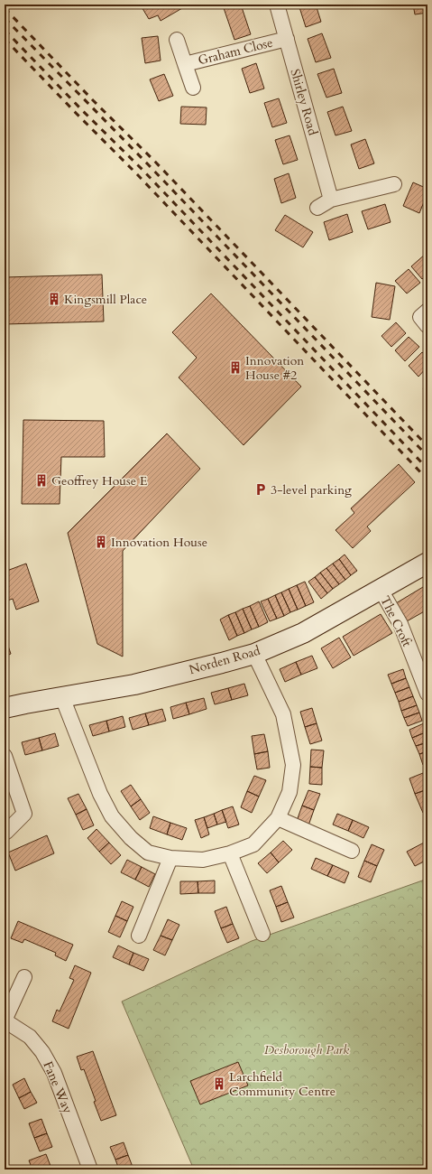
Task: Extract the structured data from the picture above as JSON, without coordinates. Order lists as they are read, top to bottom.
{
  "streets": {
    "street": [
      "Graham Close",
      "Shirley Road",
      "The Croft",
      "Norden Road",
      "Fane Way"
    ]
  },
  "crossings": [
    ["Graham Close", "Shirley Road"],
    ["The Croft", "Norden Road"]
  ],
  "parks": ["Desborough Park"],
  "places": {
    "building": [
      "Kingsmill Place",
      "Innovation House #2",
      "Geoffrey House E",
      "Innovation House",
      "Larchfield Community Centre"
    ],
    "parking": ["3-level parking"]
  }
}
